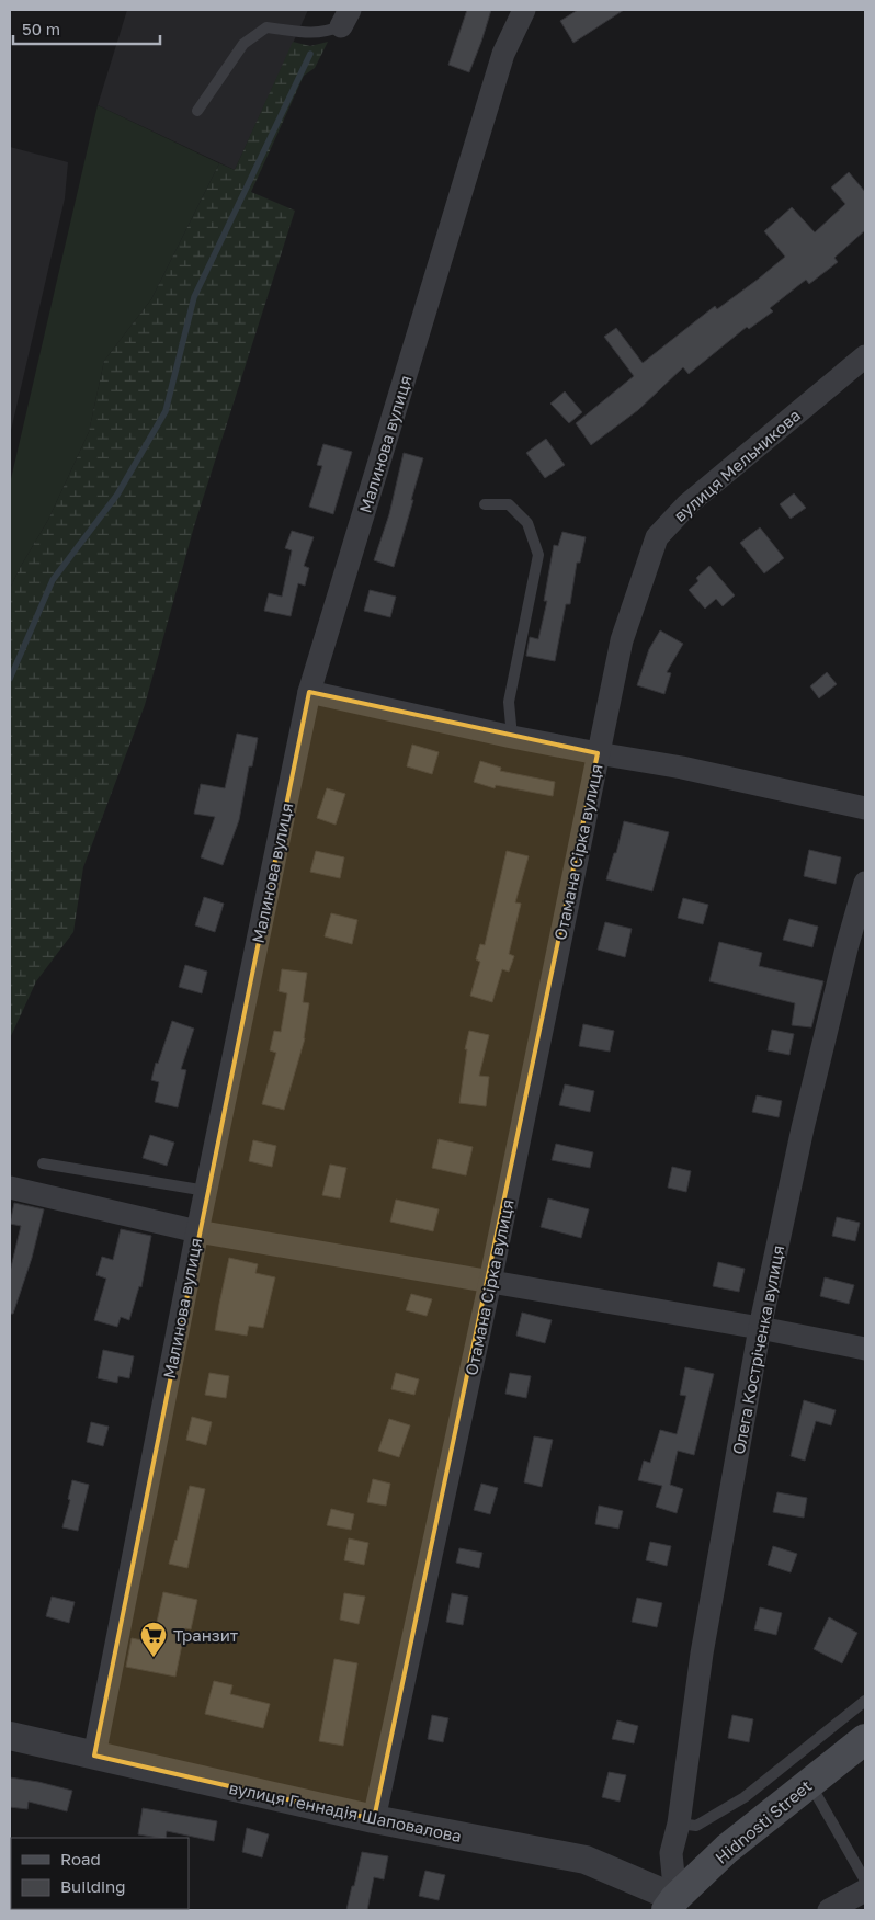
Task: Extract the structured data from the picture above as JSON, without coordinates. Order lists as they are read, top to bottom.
{
  "streets": {
    "main road": ["Hidnosti Street"],
    "street": [
      "Малинова вулиця",
      "вулиця Мельникова",
      "Отамана Сірка вулиця",
      "Олега Костріченка вулиця",
      "вулиця Геннадія Шаповалова"
    ]
  },
  "crossings": [
    ["Малинова вулиця", "вулиця Геннадія Шаповалова"],
    ["вулиця Мельникова", "Отамана Сірка вулиця"],
    ["Отамана Сірка вулиця", "вулиця Геннадія Шаповалова"],
    ["Олега Костріченка вулиця", "вулиця Геннадія Шаповалова"],
    ["Олега Костріченка вулиця", "Hidnosti Street"],
    ["вулиця Геннадія Шаповалова", "Hidnosti Street"]
  ],
  "places": {
    "supermarket": ["Транзит"]
  },
  "legend": ["Road", "Building"],
  "scale_bar": "50 m"
}
